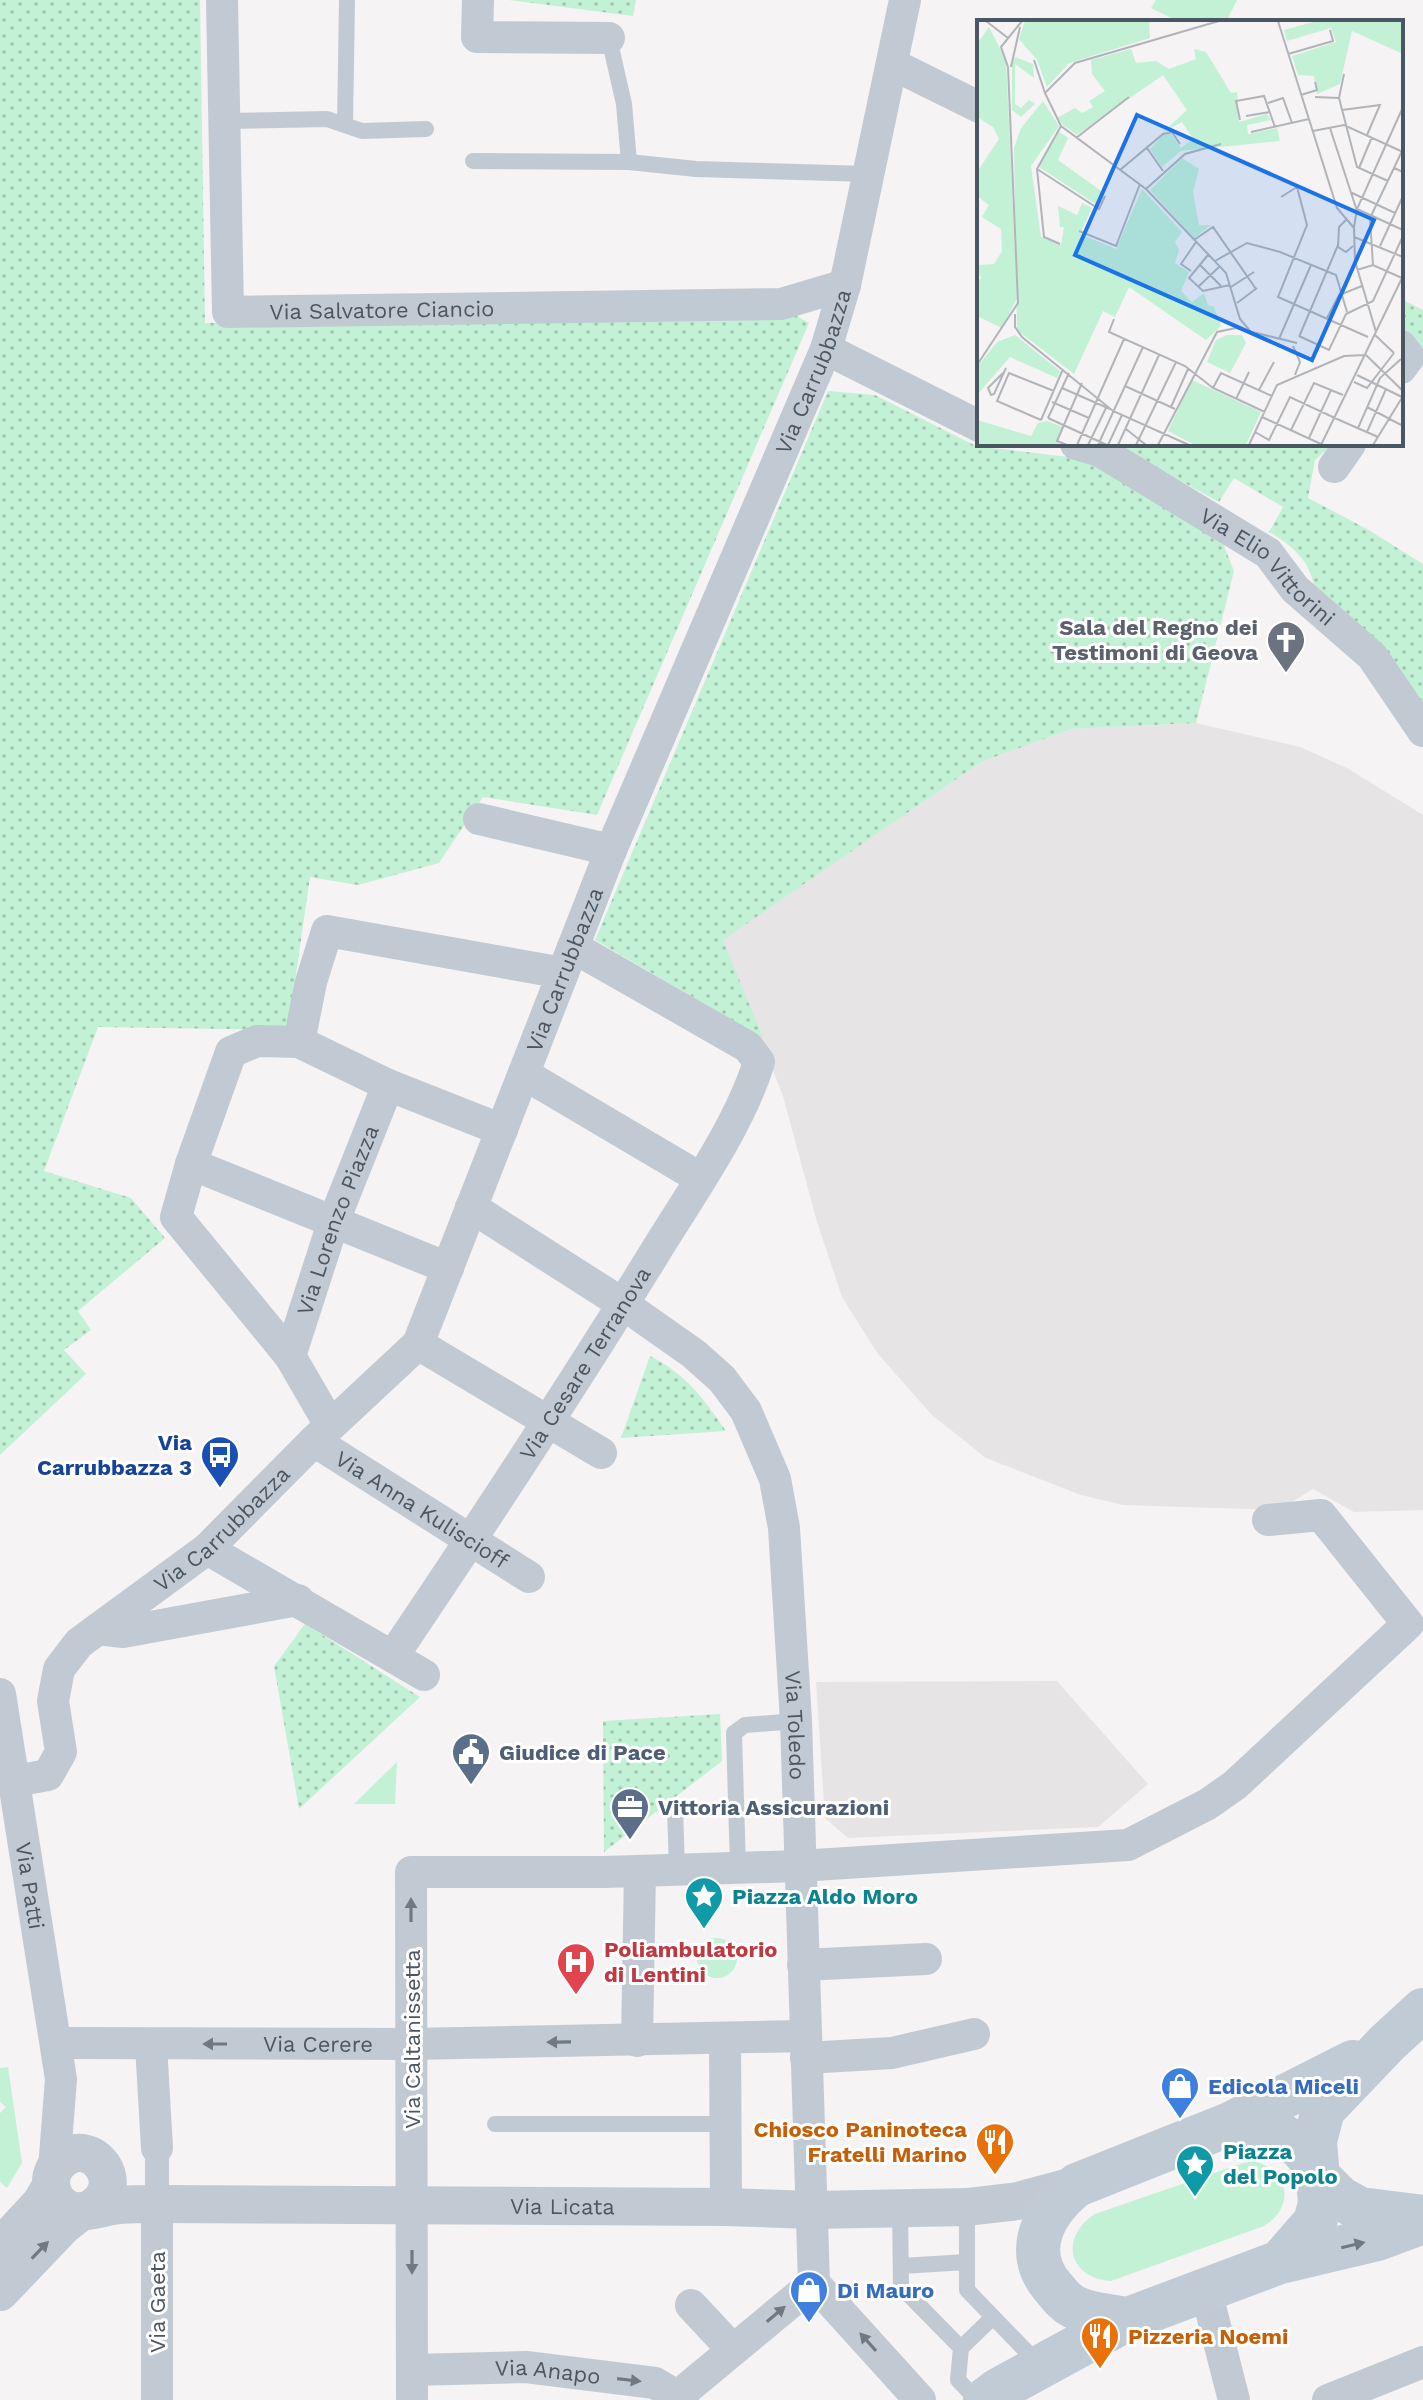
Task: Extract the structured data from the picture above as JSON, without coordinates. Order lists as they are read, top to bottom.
{
  "streets": {
    "street": [
      "Via Salvatore Ciancio",
      "Via Carrubbazza",
      "Via Elio Vittorini",
      "Via Lorenzo Piazza",
      "Via Cesare Terranova",
      "Via Anna Kuliscioff",
      "Via Toledo",
      "Via Patti",
      "Via Caltanissetta",
      "Via Cerere",
      "Via Licata",
      "Via Gaeta",
      "Via Anapo"
    ]
  },
  "crossings": [
    ["Via Salvatore Ciancio", "Via Carrubbazza"],
    ["Via Carrubbazza", "Via Cesare Terranova"],
    ["Via Carrubbazza", "Via Anna Kuliscioff"],
    ["Via Carrubbazza", "Via Toledo"],
    ["Via Carrubbazza", "Via Patti"],
    ["Via Cesare Terranova", "Via Anna Kuliscioff"],
    ["Via Cesare Terranova", "Via Toledo"],
    ["Via Toledo", "Via Cerere"],
    ["Via Toledo", "Via Licata"],
    ["Via Patti", "Via Cerere"],
    ["Via Caltanissetta", "Via Cerere"],
    ["Via Caltanissetta", "Via Licata"],
    ["Via Caltanissetta", "Via Anapo"],
    ["Via Licata", "Via Gaeta"]
  ],
  "one_way": ["Via Cerere", "Via Anapo"],
  "places": {
    "church": ["Sala del Regno dei Testimoni di Geova"],
    "bus stop": ["Via Carrubbazza 3"],
    "public building": ["Giudice di Pace"],
    "office": ["Vittoria Assicurazioni"],
    "place": ["Piazza Aldo Moro", "Piazza del Popolo"],
    "hospital": ["Poliambulatorio di Lentini"],
    "shop": ["Edicola Miceli", "Di Mauro"],
    "restaurant": ["Chiosco Paninoteca Fratelli Marino", "Pizzeria Noemi"]
  }
}
